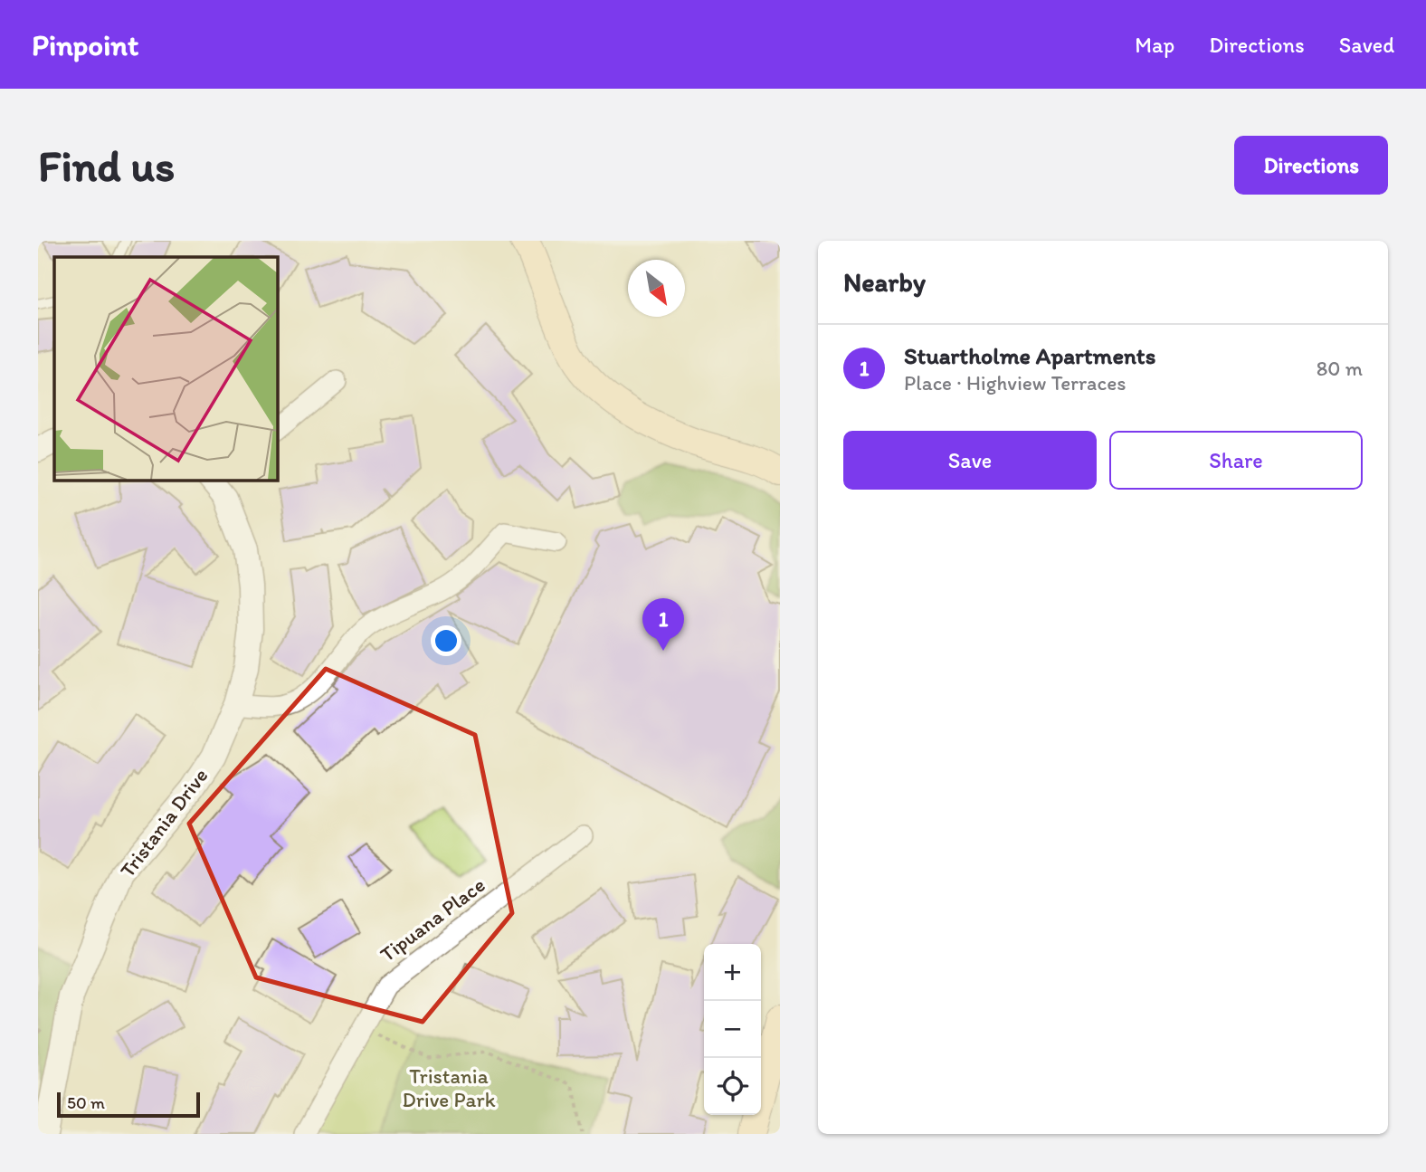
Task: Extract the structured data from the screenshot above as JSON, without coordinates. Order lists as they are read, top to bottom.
{
  "streets": {
    "street": ["Tristania Drive", "Tipuana Place"]
  },
  "parks": ["Tristania Drive Park"],
  "scale_bar": "50 m",
  "north": "bottom right",
  "page": {
    "header": "Pinpoint",
    "nav": ["Map", "Directions", "Saved"],
    "buttons": [
      "Directions",
      ["Save", "Share"]
    ],
    "title": "Find us",
    "heading": "Nearby",
    "list": [
      {
        "mark": "1",
        "name": "Stuartholme Apartments",
        "note": "Place · Highview Terraces",
        "value": "80 m"
      }
    ],
    "pins": "1",
    "map_buttons": ["+", "−"],
    "scale": "50 m"
  }
}
